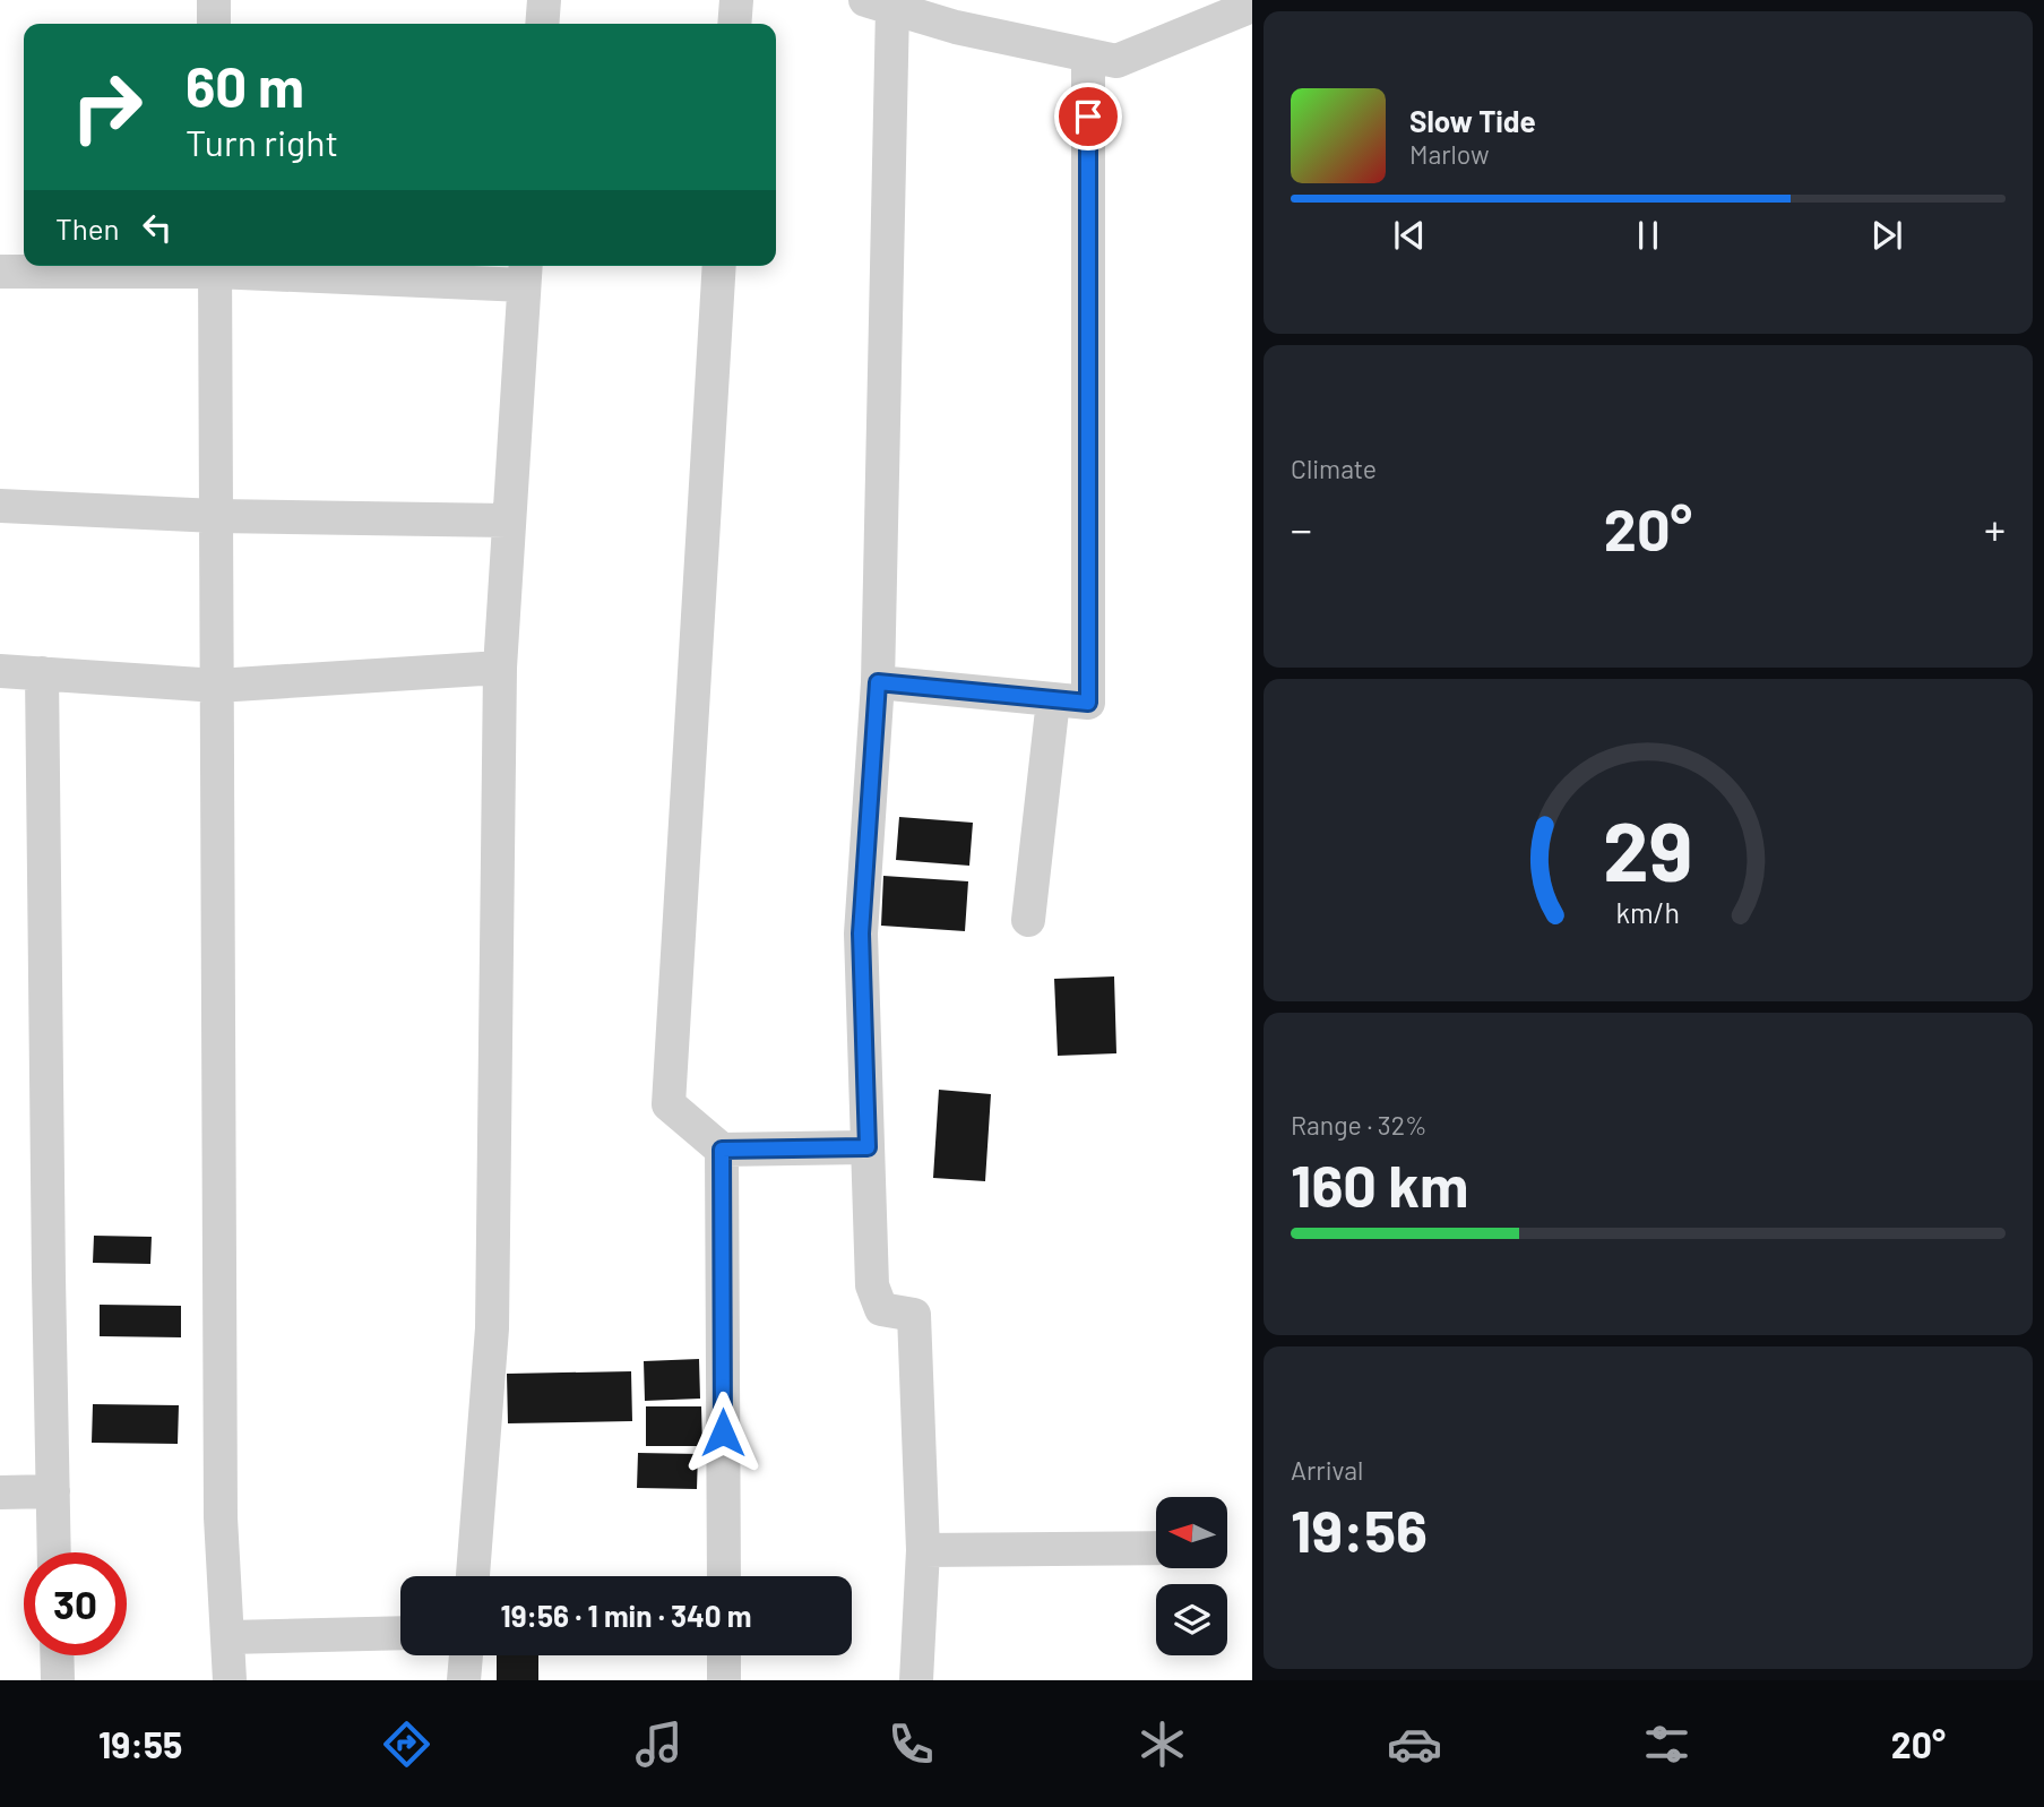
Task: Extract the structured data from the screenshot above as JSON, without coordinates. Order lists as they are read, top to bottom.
{
  "north": "left",
  "page": {
    "turn": ["60 m", "Turn right"],
    "song": ["Slow Tide", "Marlow"],
    "then": "Then",
    "tile": [
      "Climate",
      ["Range · 32%", "160 km"],
      ["Arrival", "19:56"]
    ],
    "heat": ["−", "20°", "+"],
    "limit": "30",
    "trip": "19:56 · 1 min · 340 m",
    "tabs": ["19:55", "20°"],
    "gauge": ["29", "km/h"]
  }
}
